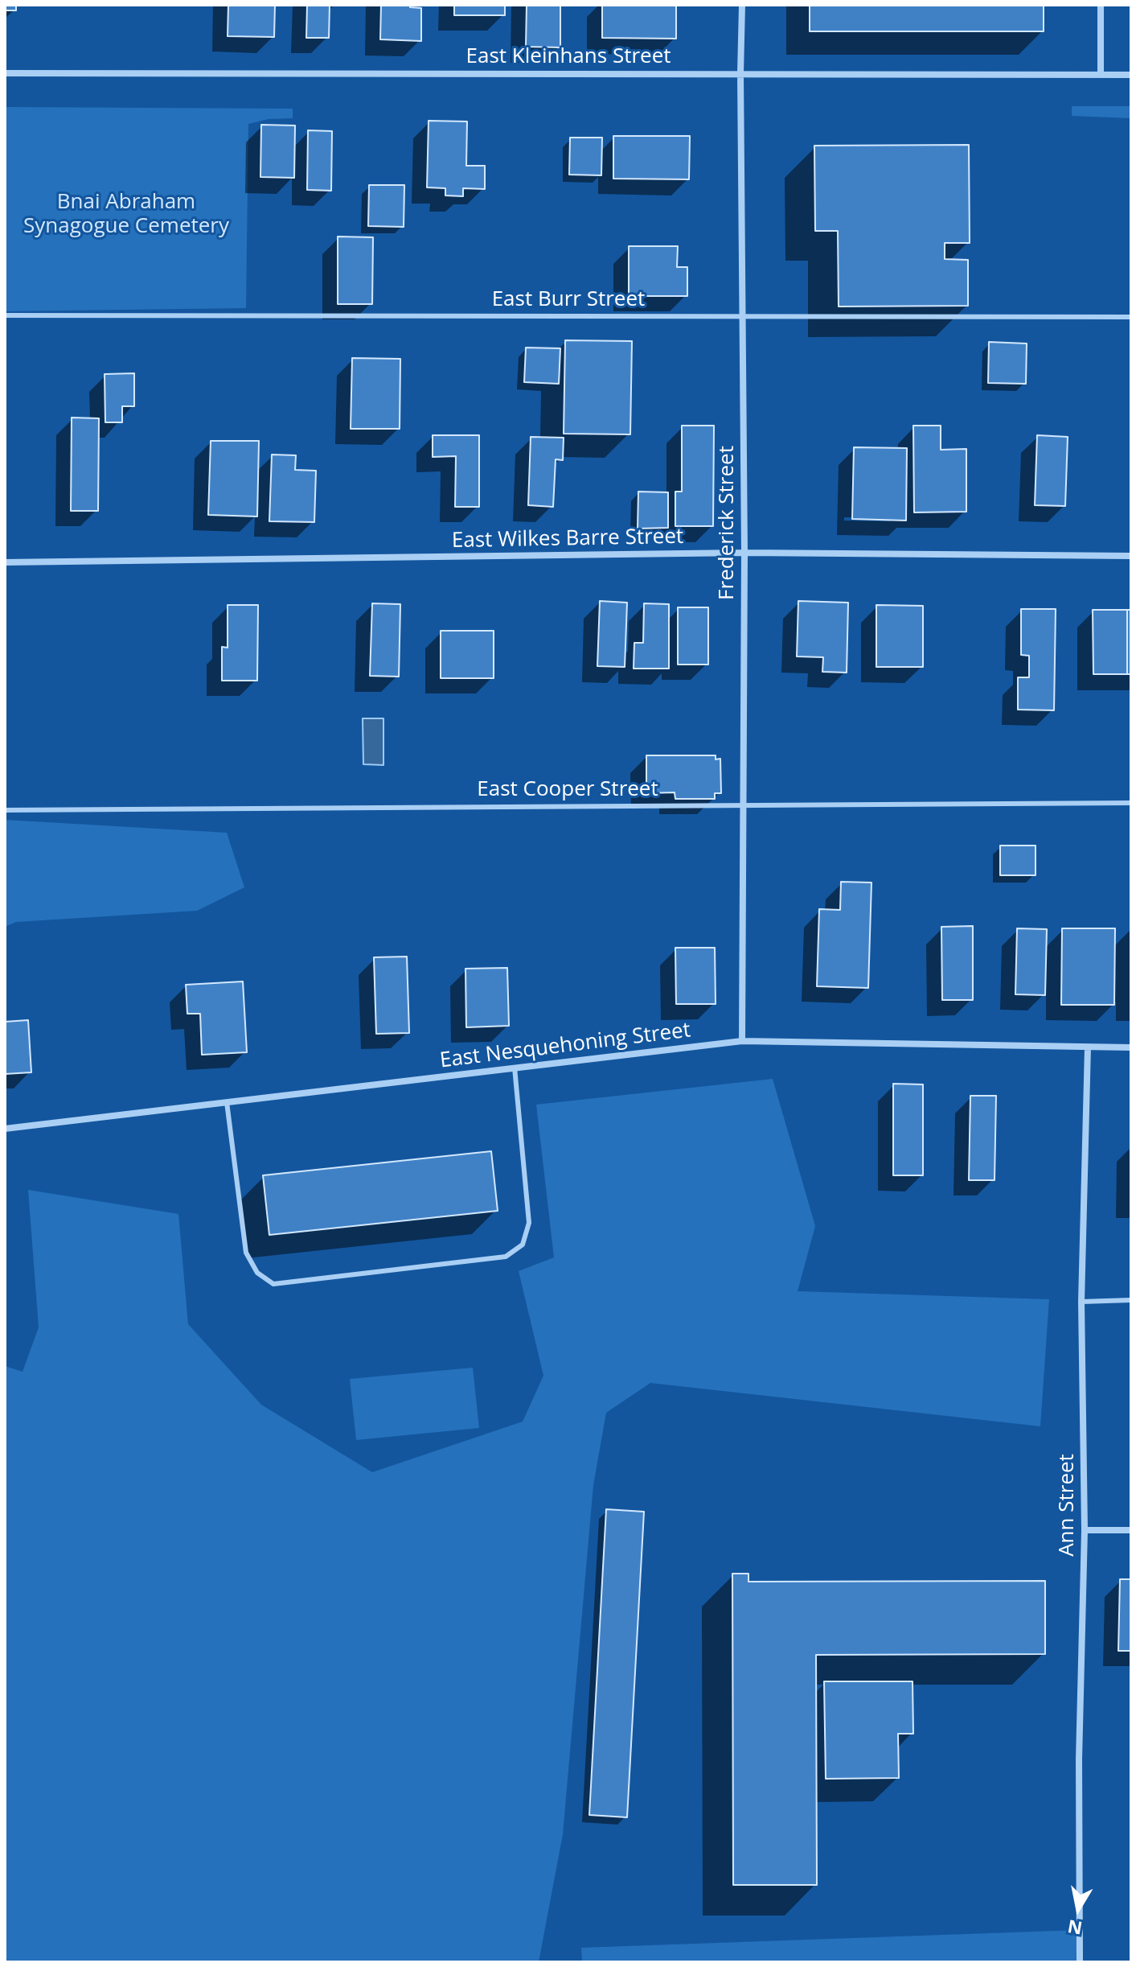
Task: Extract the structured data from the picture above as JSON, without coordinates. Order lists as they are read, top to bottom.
{
  "streets": {
    "street": [
      "East Kleinhans Street",
      "Frederick Street",
      "East Wilkes Barre Street",
      "East Nesquehoning Street",
      "Ann Street"
    ],
    "lane": ["East Burr Street", "East Cooper Street"]
  },
  "crossings": [
    ["East Kleinhans Street", "Frederick Street"],
    ["East Burr Street", "Frederick Street"],
    ["Frederick Street", "East Wilkes Barre Street"],
    ["Frederick Street", "East Cooper Street"],
    ["Frederick Street", "East Nesquehoning Street"],
    ["East Nesquehoning Street", "Ann Street"]
  ],
  "parks": ["Bnai Abraham Synagogue Cemetery"],
  "north": "bottom"
}
